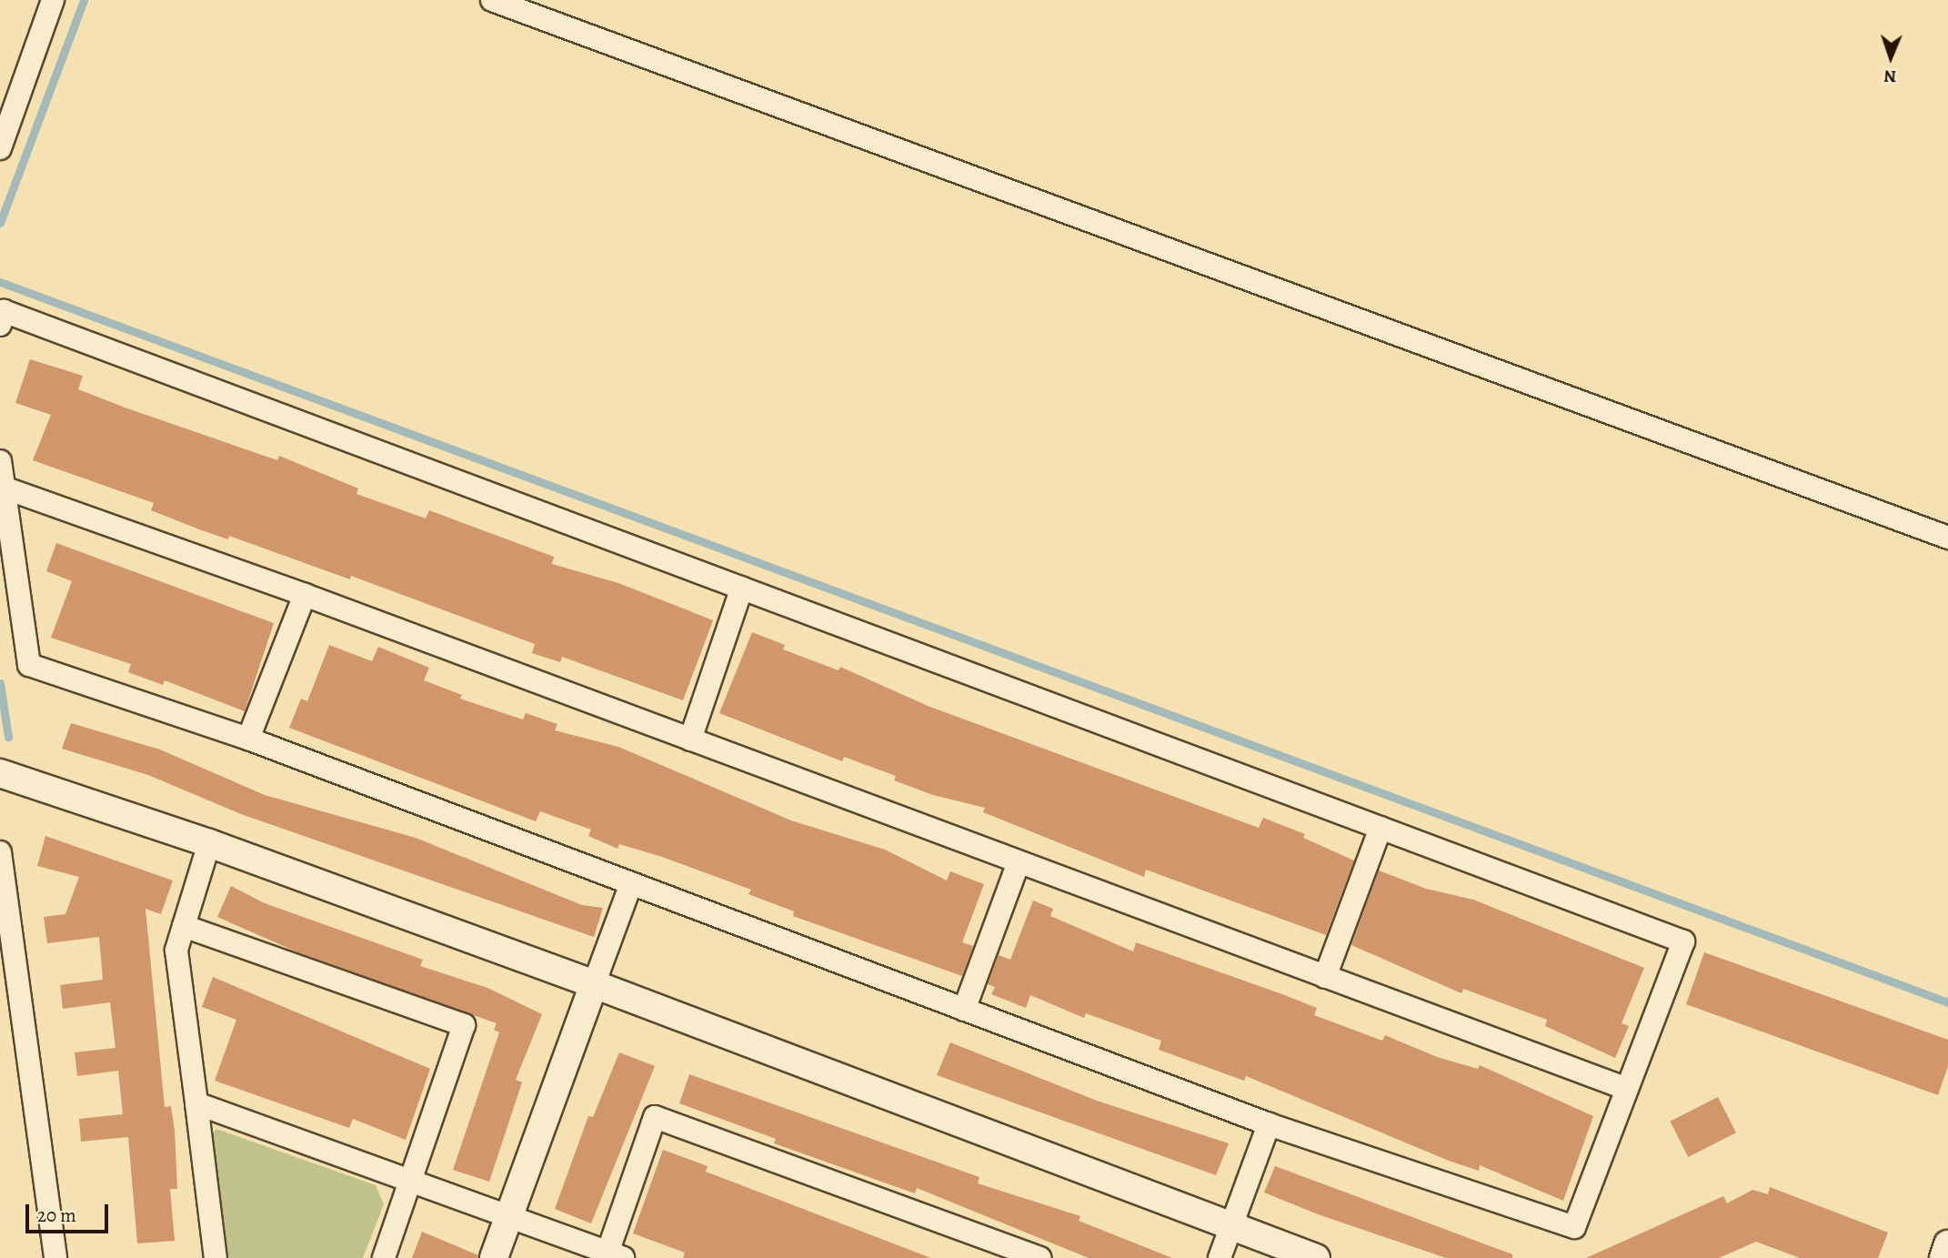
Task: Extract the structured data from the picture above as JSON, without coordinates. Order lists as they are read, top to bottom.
{
  "scale_bar": "20 m",
  "north": "bottom"
}
